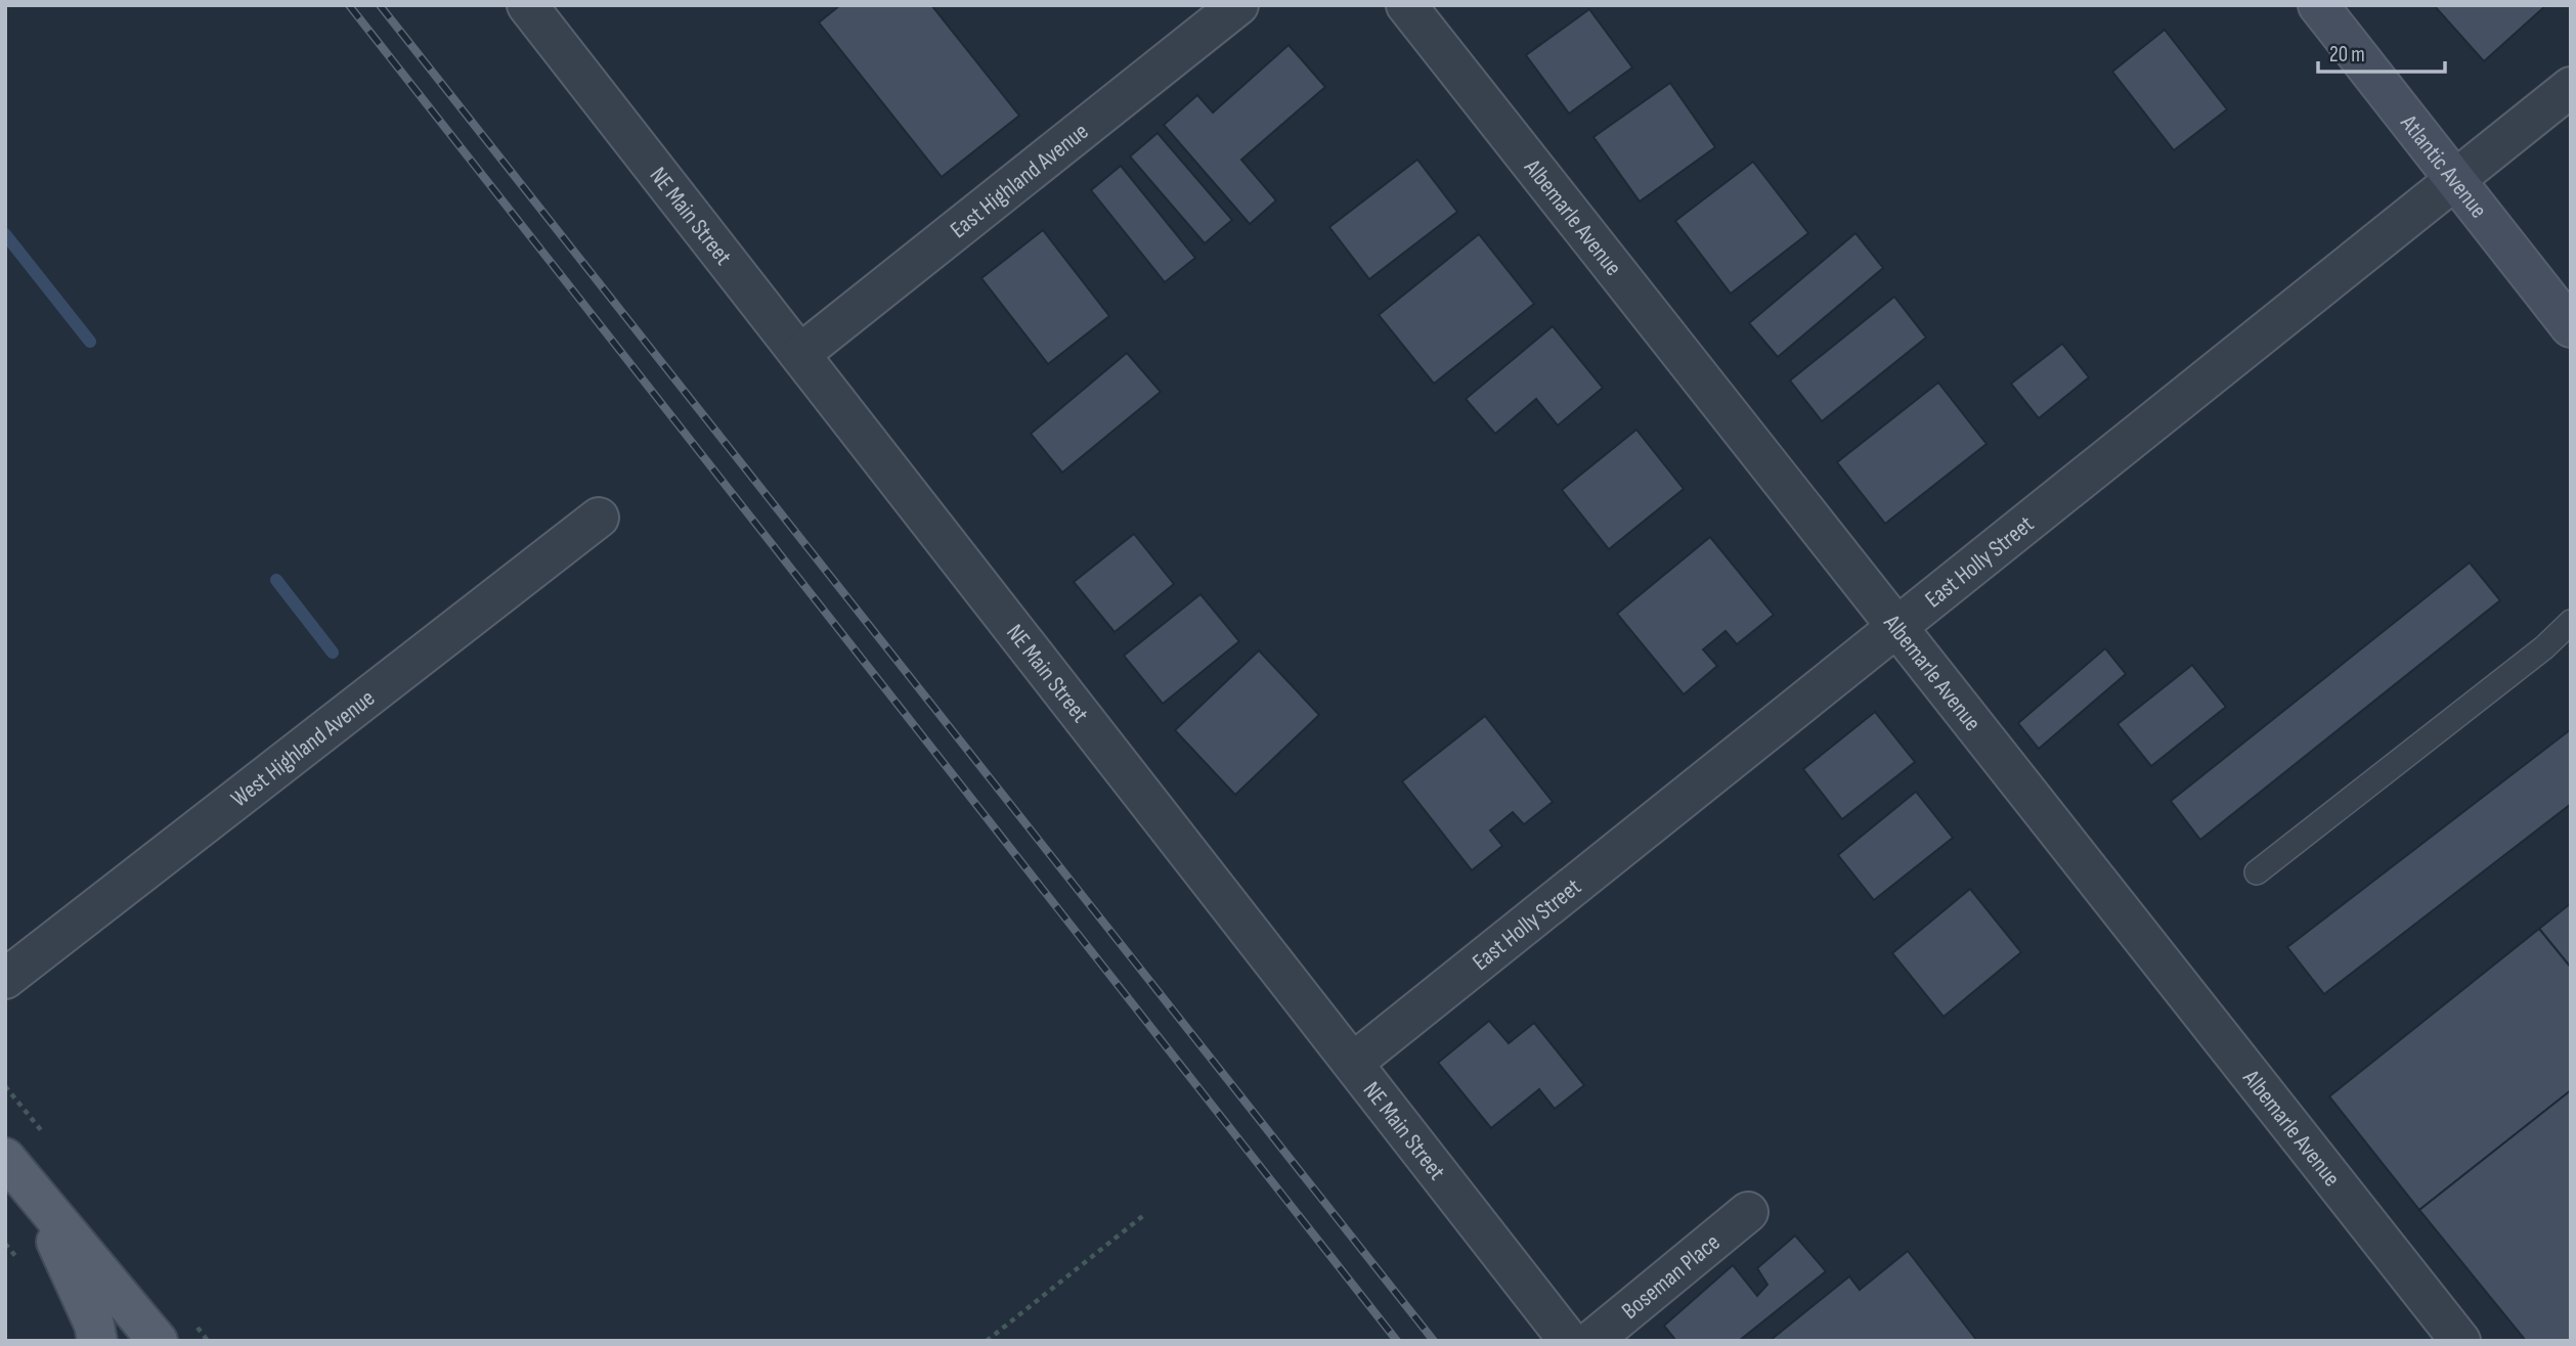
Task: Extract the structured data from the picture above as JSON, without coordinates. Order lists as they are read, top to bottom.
{
  "streets": {
    "main road": ["Atlantic Avenue"],
    "street": [
      "East Highland Avenue",
      "NE Main Street",
      "Albemarle Avenue",
      "East Holly Street",
      "West Highland Avenue",
      "Boseman Place"
    ]
  },
  "crossings": [
    ["Atlantic Avenue", "East Holly Street"],
    ["East Highland Avenue", "NE Main Street"],
    ["NE Main Street", "East Holly Street"],
    ["Albemarle Avenue", "East Holly Street"]
  ],
  "scale_bar": "20 m"
}
